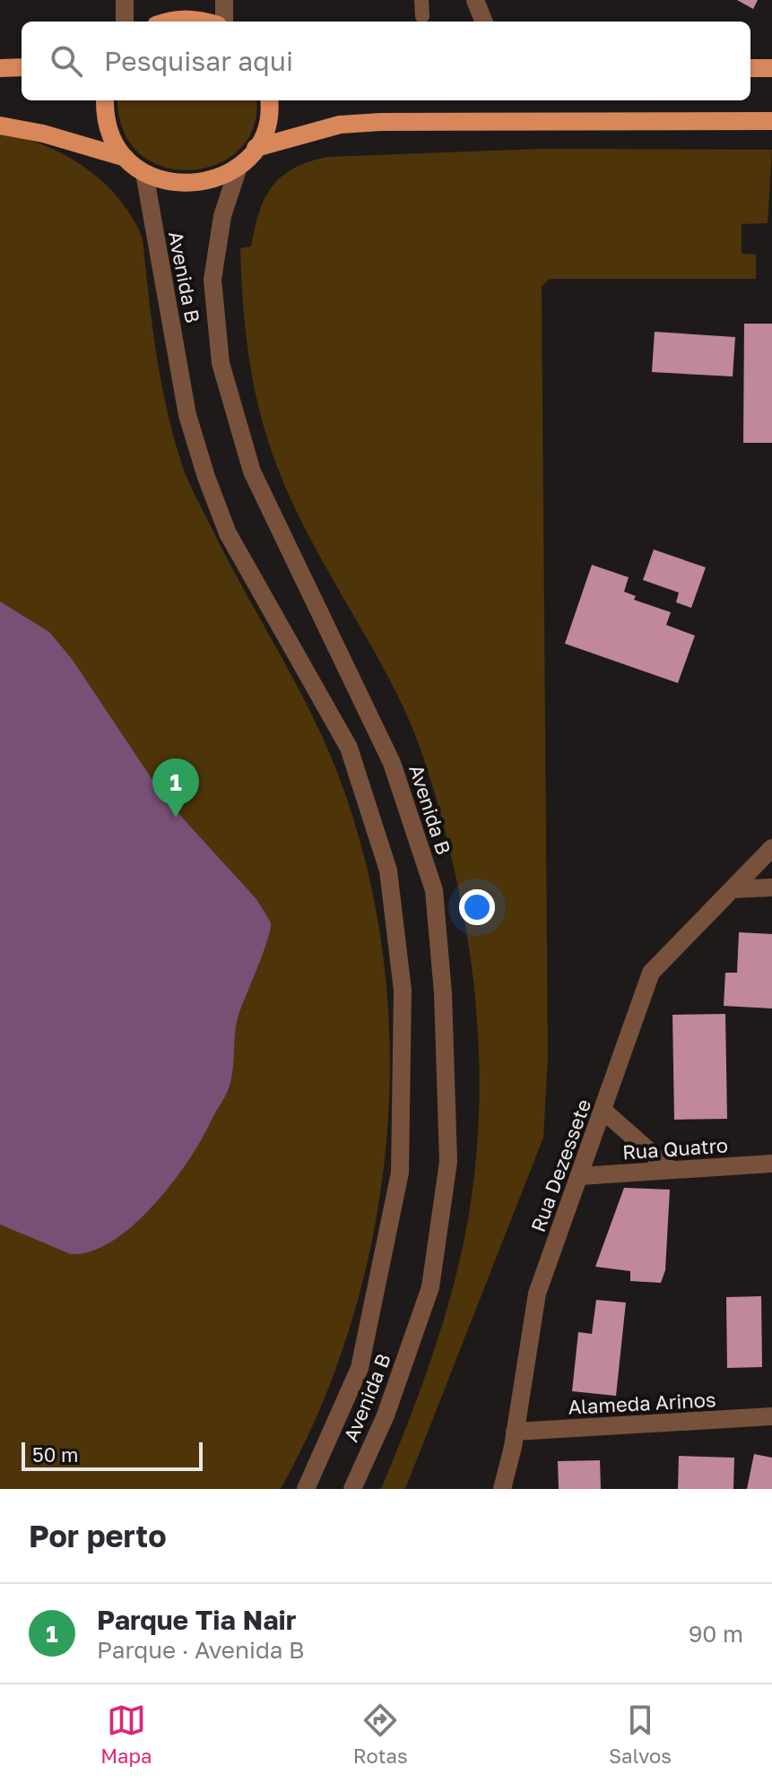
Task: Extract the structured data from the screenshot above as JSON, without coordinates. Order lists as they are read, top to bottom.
{
  "streets": {
    "street": [
      "Avenida B",
      "Rua Quatro",
      "Rua Dezessete",
      "Alameda Arinos"
    ]
  },
  "crossings": [
    ["Rua Quatro", "Rua Dezessete"],
    ["Rua Dezessete", "Alameda Arinos"]
  ],
  "scale_bar": "50 m",
  "page": {
    "search": "Pesquisar aqui",
    "pins": "1",
    "scale": "50 m",
    "heading": "Por perto",
    "list": [
      {
        "mark": "1",
        "name": "Parque Tia Nair",
        "note": "Parque · Avenida B",
        "value": "90 m"
      }
    ],
    "nav": ["Mapa", "Rotas", "Salvos"]
  }
}
